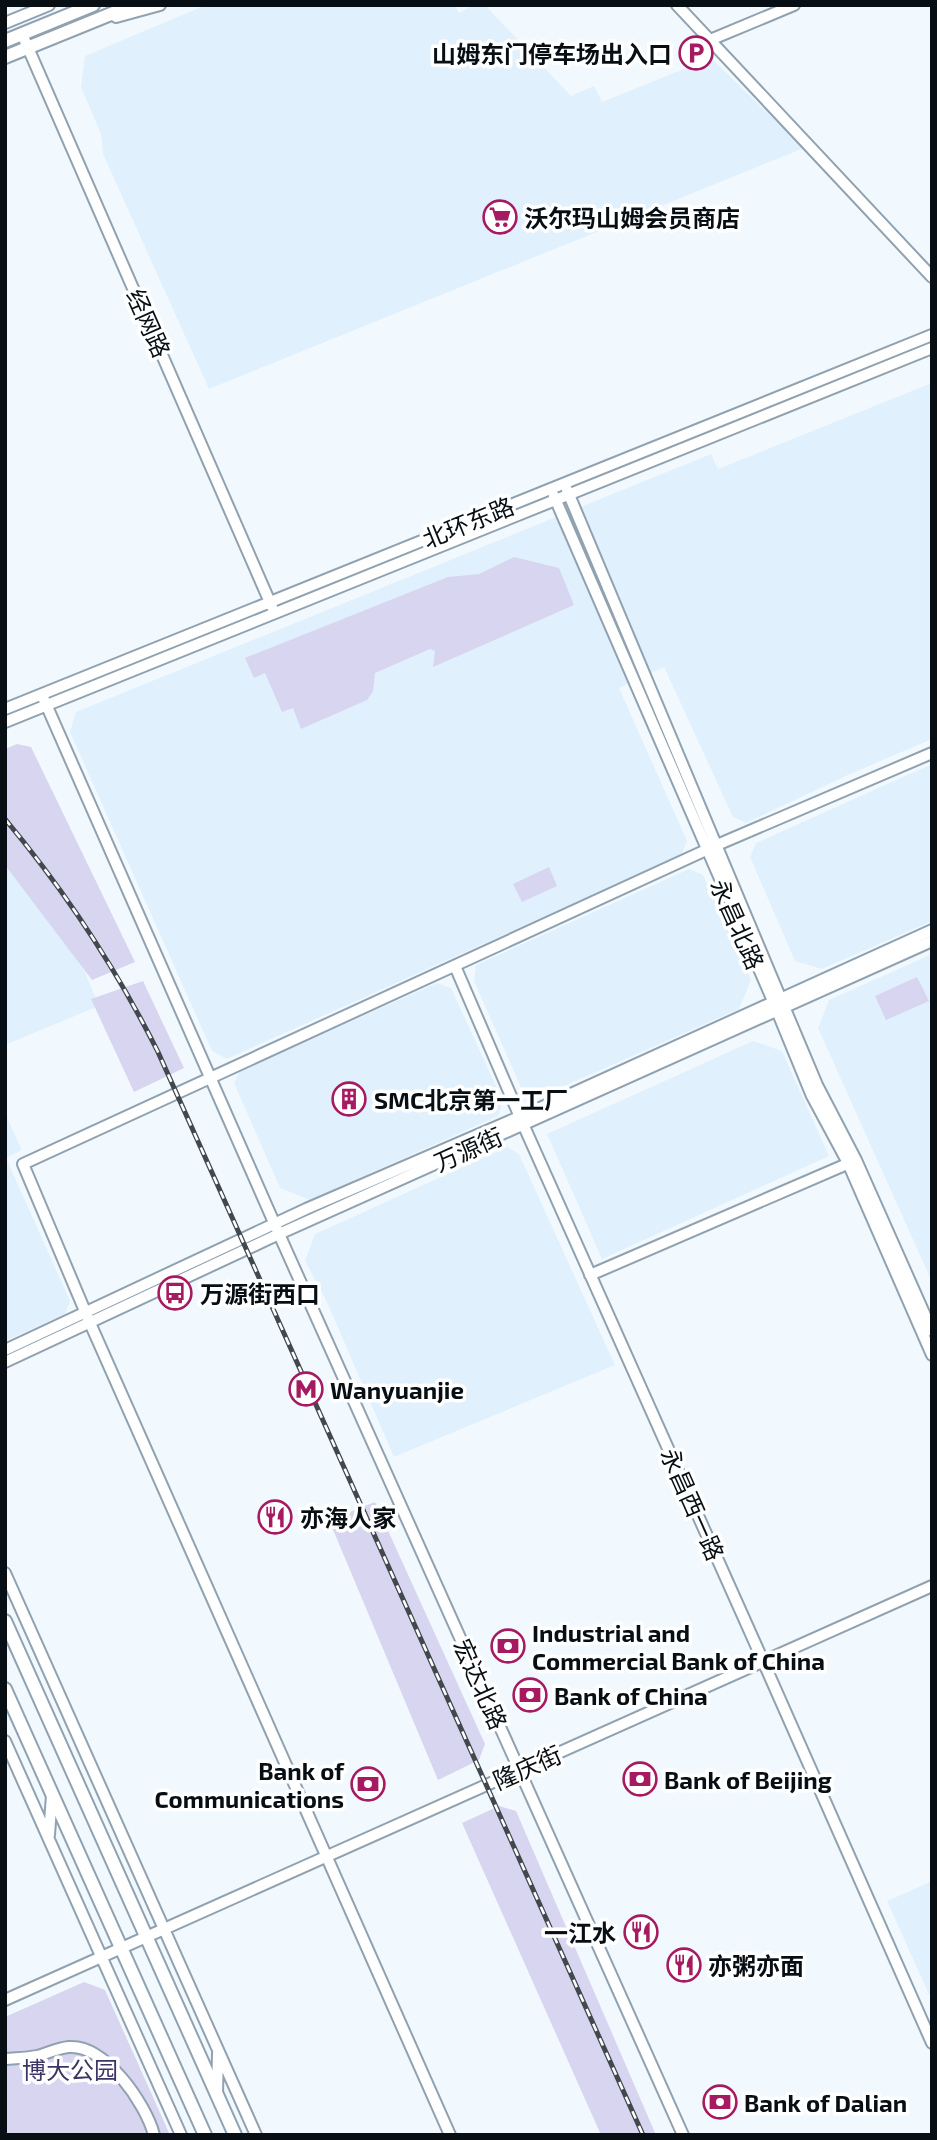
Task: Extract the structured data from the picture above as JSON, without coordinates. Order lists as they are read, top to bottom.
{
  "streets": {
    "street": [
      "经网路",
      "北环东路",
      "永昌北路",
      "万源街",
      "永昌西一路",
      "宏达北路",
      "隆庆街"
    ]
  },
  "crossings": [
    ["经网路", "北环东路"],
    ["北环东路", "永昌北路"],
    ["北环东路", "宏达北路"],
    ["永昌北路", "万源街"],
    ["万源街", "永昌西一路"],
    ["万源街", "宏达北路"],
    ["永昌西一路", "隆庆街"],
    ["宏达北路", "隆庆街"]
  ],
  "parks": ["博大公园"],
  "places": {
    "parking": ["山姆东门停车场出入口"],
    "supermarket": ["沃尔玛山姆会员商店"],
    "building": ["SMC北京第一工厂"],
    "bus stop": ["万源街西口"],
    "metro station": ["Wanyuanjie"],
    "restaurant": ["亦海人家", "一江水", "亦粥亦面"],
    "bank": [
      "Industrial and Commercial Bank of China",
      "Bank of China",
      "Bank of Beijing",
      "Bank of Communications",
      "Bank of Dalian"
    ]
  }
}
